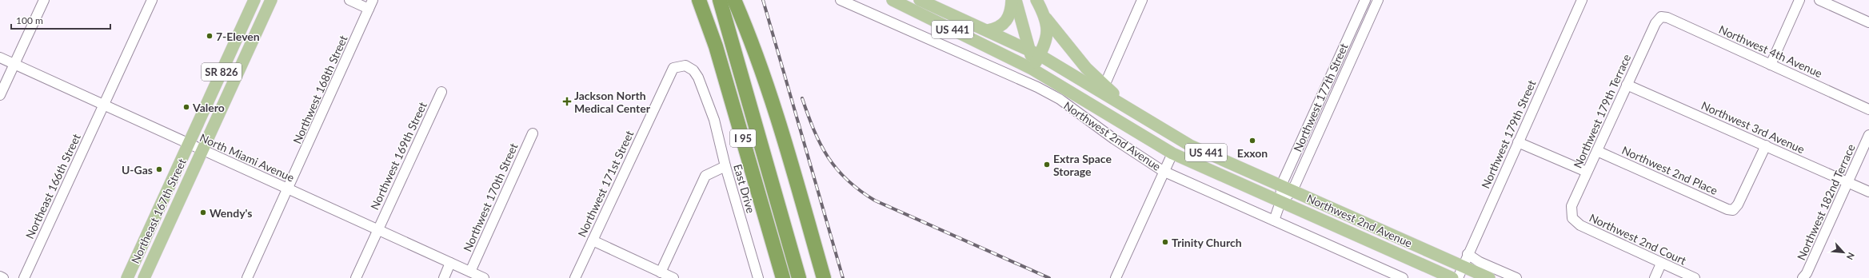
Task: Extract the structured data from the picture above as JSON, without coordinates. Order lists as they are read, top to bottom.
{
  "streets": {
    "highway": ["I 95"],
    "main road": [
      "US 441",
      "SR 826",
      "Northwest 2nd Avenue",
      "Northeast 167th Street"
    ],
    "street": [
      "Northwest 4th Avenue",
      "Northwest 168th Street",
      "Northwest 177th Street",
      "Northwest 179th Terrace",
      "Northwest 3rd Avenue",
      "Northwest 179th Street",
      "Northwest 169th Street",
      "North Miami Avenue",
      "Northwest 2nd Place",
      "Northwest 171st Street",
      "Northeast 166th Street",
      "East Drive",
      "Northwest 170th Street",
      "Northwest 182nd Terrace",
      "Northwest 2nd Court"
    ]
  },
  "crossings": [
    ["US 441", "Northwest 2nd Avenue"],
    ["Northwest 4th Avenue", "Northwest 179th Terrace"],
    ["SR 826", "North Miami Avenue"],
    ["SR 826", "Northeast 167th Street"],
    ["Northwest 168th Street", "North Miami Avenue"],
    ["Northwest 177th Street", "Northwest 2nd Avenue"],
    ["Northwest 179th Terrace", "Northwest 3rd Avenue"],
    ["Northwest 179th Terrace", "Northwest 2nd Place"],
    ["Northwest 179th Terrace", "Northwest 2nd Court"],
    ["Northwest 3rd Avenue", "Northwest 2nd Place"],
    ["Northwest 3rd Avenue", "Northwest 182nd Terrace"],
    ["Northwest 179th Street", "Northwest 2nd Avenue"],
    ["Northwest 169th Street", "North Miami Avenue"],
    ["North Miami Avenue", "Northeast 166th Street"],
    ["North Miami Avenue", "Northwest 170th Street"],
    ["North Miami Avenue", "Northeast 167th Street"],
    ["Northwest 171st Street", "East Drive"]
  ],
  "places": {
    "other": [
      "7-Eleven",
      "Valero",
      "Exxon",
      "Extra Space Storage",
      "U-Gas",
      "Wendy's",
      "Trinity Church"
    ],
    "health": ["Jackson North Medical Center"]
  },
  "scale_bar": "100 m",
  "north": "bottom right"
}
